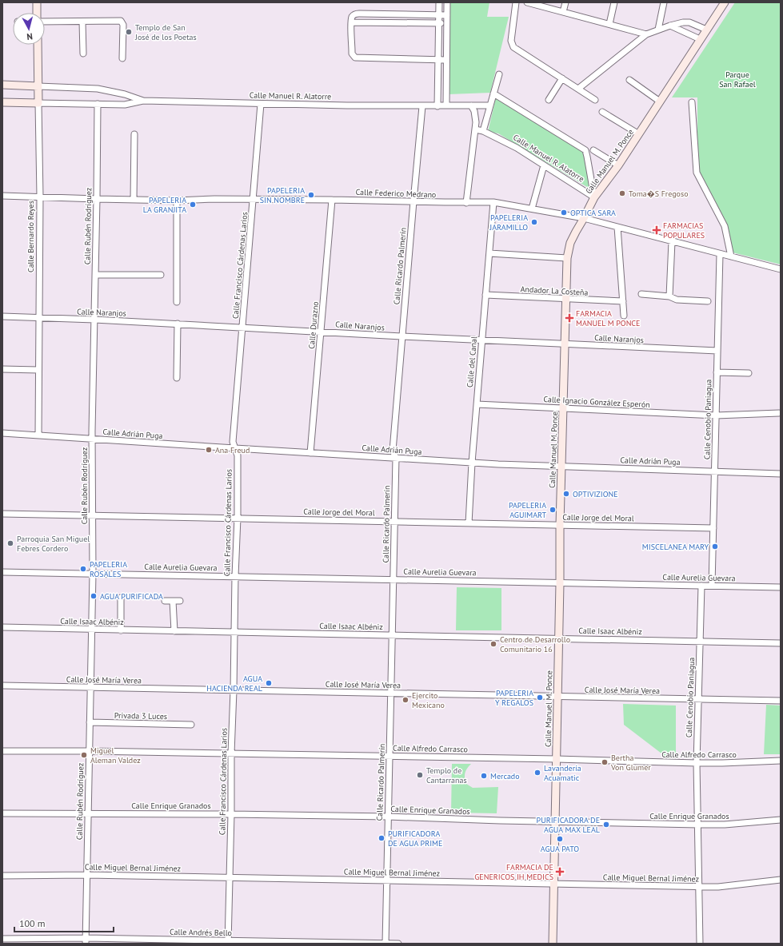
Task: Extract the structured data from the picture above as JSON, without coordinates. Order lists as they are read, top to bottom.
{
  "streets": {
    "street": [
      "Calle Manuel R. Alatorre",
      "Calle Manuel M. Ponce",
      "Calle Federico Medrano",
      "Calle Rubén Rodríguez",
      "Calle Bernardo Reyes",
      "Calle Francisco Cárdenas Larios",
      "Calle Ricardo Palmerín",
      "Andador La Costeña",
      "Calle Naranjos",
      "Calle Durazno",
      "Calle del Canal",
      "Calle Ignacio González Esperón",
      "Calle Cenobio Paniagua",
      "Calle Adrián Puga",
      "Calle Jorge del Moral",
      "Calle Aurelia Guevara",
      "Calle Isaac Albéniz",
      "Calle José María Verea",
      "Privada 3 Luces",
      "Calle Alfredo Carrasco",
      "Calle Enrique Granados",
      "Calle Miguel Bernal Jiménez",
      "Calle Andrés Bello"
    ]
  },
  "crossings": [
    ["Calle Manuel R. Alatorre", "Calle Manuel M. Ponce"],
    ["Calle Manuel R. Alatorre", "Calle Rubén Rodríguez"],
    ["Calle Manuel R. Alatorre", "Calle Bernardo Reyes"],
    ["Calle Manuel R. Alatorre", "Calle Francisco Cárdenas Larios"],
    ["Calle Manuel R. Alatorre", "Calle Ricardo Palmerín"],
    ["Calle Manuel M. Ponce", "Calle Federico Medrano"],
    ["Calle Manuel M. Ponce", "Andador La Costeña"],
    ["Calle Manuel M. Ponce", "Calle Naranjos"],
    ["Calle Manuel M. Ponce", "Calle Ignacio González Esperón"],
    ["Calle Manuel M. Ponce", "Calle Adrián Puga"],
    ["Calle Manuel M. Ponce", "Calle Jorge del Moral"],
    ["Calle Manuel M. Ponce", "Calle Aurelia Guevara"],
    ["Calle Manuel M. Ponce", "Calle Isaac Albéniz"],
    ["Calle Manuel M. Ponce", "Calle José María Verea"],
    ["Calle Manuel M. Ponce", "Calle Alfredo Carrasco"],
    ["Calle Manuel M. Ponce", "Calle Enrique Granados"],
    ["Calle Manuel M. Ponce", "Calle Miguel Bernal Jiménez"],
    ["Calle Federico Medrano", "Calle Rubén Rodríguez"],
    ["Calle Federico Medrano", "Calle Bernardo Reyes"],
    ["Calle Federico Medrano", "Calle Francisco Cárdenas Larios"],
    ["Calle Federico Medrano", "Calle Ricardo Palmerín"],
    ["Calle Federico Medrano", "Calle Durazno"],
    ["Calle Federico Medrano", "Calle del Canal"],
    ["Calle Federico Medrano", "Calle Cenobio Paniagua"],
    ["Calle Rubén Rodríguez", "Calle Naranjos"],
    ["Calle Rubén Rodríguez", "Calle Adrián Puga"],
    ["Calle Rubén Rodríguez", "Calle Jorge del Moral"],
    ["Calle Rubén Rodríguez", "Calle Aurelia Guevara"],
    ["Calle Rubén Rodríguez", "Calle Isaac Albéniz"],
    ["Calle Rubén Rodríguez", "Calle José María Verea"],
    ["Calle Rubén Rodríguez", "Privada 3 Luces"],
    ["Calle Rubén Rodríguez", "Calle Alfredo Carrasco"],
    ["Calle Rubén Rodríguez", "Calle Enrique Granados"],
    ["Calle Rubén Rodríguez", "Calle Miguel Bernal Jiménez"],
    ["Calle Rubén Rodríguez", "Calle Andrés Bello"],
    ["Calle Bernardo Reyes", "Calle Naranjos"],
    ["Calle Bernardo Reyes", "Calle Adrián Puga"],
    ["Calle Francisco Cárdenas Larios", "Calle Naranjos"],
    ["Calle Francisco Cárdenas Larios", "Calle Adrián Puga"],
    ["Calle Francisco Cárdenas Larios", "Calle Jorge del Moral"],
    ["Calle Francisco Cárdenas Larios", "Calle Aurelia Guevara"],
    ["Calle Francisco Cárdenas Larios", "Calle Isaac Albéniz"],
    ["Calle Francisco Cárdenas Larios", "Calle José María Verea"],
    ["Calle Francisco Cárdenas Larios", "Calle Alfredo Carrasco"],
    ["Calle Francisco Cárdenas Larios", "Calle Enrique Granados"],
    ["Calle Francisco Cárdenas Larios", "Calle Miguel Bernal Jiménez"],
    ["Calle Francisco Cárdenas Larios", "Calle Andrés Bello"],
    ["Calle Ricardo Palmerín", "Calle Naranjos"],
    ["Calle Ricardo Palmerín", "Calle Adrián Puga"],
    ["Calle Ricardo Palmerín", "Calle Jorge del Moral"],
    ["Calle Ricardo Palmerín", "Calle Aurelia Guevara"],
    ["Calle Ricardo Palmerín", "Calle Isaac Albéniz"],
    ["Calle Ricardo Palmerín", "Calle José María Verea"],
    ["Calle Ricardo Palmerín", "Calle Alfredo Carrasco"],
    ["Calle Ricardo Palmerín", "Calle Enrique Granados"],
    ["Calle Ricardo Palmerín", "Calle Miguel Bernal Jiménez"],
    ["Calle Ricardo Palmerín", "Calle Andrés Bello"],
    ["Andador La Costeña", "Calle del Canal"],
    ["Calle Naranjos", "Calle Durazno"],
    ["Calle Naranjos", "Calle del Canal"],
    ["Calle Naranjos", "Calle Cenobio Paniagua"],
    ["Calle Durazno", "Calle Adrián Puga"],
    ["Calle del Canal", "Calle Ignacio González Esperón"],
    ["Calle del Canal", "Calle Adrián Puga"],
    ["Calle del Canal", "Calle Jorge del Moral"],
    ["Calle Ignacio González Esperón", "Calle Cenobio Paniagua"],
    ["Calle Cenobio Paniagua", "Calle Adrián Puga"],
    ["Calle Cenobio Paniagua", "Calle Jorge del Moral"],
    ["Calle Cenobio Paniagua", "Calle Aurelia Guevara"],
    ["Calle Cenobio Paniagua", "Calle Isaac Albéniz"],
    ["Calle Cenobio Paniagua", "Calle José María Verea"],
    ["Calle Cenobio Paniagua", "Calle Alfredo Carrasco"],
    ["Calle Cenobio Paniagua", "Calle Enrique Granados"],
    ["Calle Cenobio Paniagua", "Calle Miguel Bernal Jiménez"]
  ],
  "parks": ["Parque San Rafael"],
  "places": {
    "other": [
      "Templo de San José de los Poetas",
      "Toma�S Fregoso",
      "PAPELERIA SIN NOMBRE",
      "PAPELERIA LA GRANJITA",
      "OPTICA SARA",
      "PAPELERIA JARAMILLO",
      "Ana Freud",
      "OPTIVIZIONE",
      "PAPELERIA AGUIMART",
      "Parroquia San Miguel Febres Cordero",
      "MISCELANEA MARY",
      "PAPELERIA ROSALES",
      "AGUA PURIFICADA",
      "Centro de Desarrollo Comunitario 16",
      "AGUA HACIENDA REAL",
      "PAPELERIA Y REGALOS",
      "Ejercito Mexicano",
      "Miguel Aleman Valdez",
      "Bertha Von Glumer",
      "Lavandería Acuamatic",
      "Templo de Cantarranas",
      "Mercado",
      "PURIFICADORA DE AGUA MAX LEAL",
      "PURIFICADORA DE AGUA PRIME",
      "AGUA PATO"
    ],
    "health": ["FARMACIAS POPULARES", "FARMACIA MANUEL M PONCE", "FARMACIA DE GENERICOS IH MEDICS"]
  },
  "scale_bar": "100 m",
  "north": "bottom"
}
